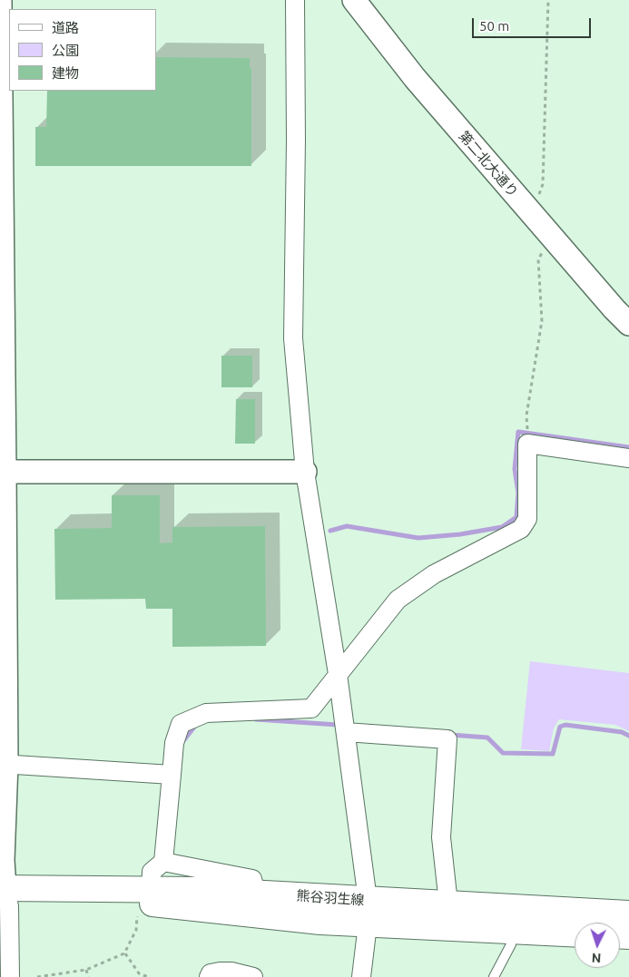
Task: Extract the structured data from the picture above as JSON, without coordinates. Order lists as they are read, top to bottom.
{
  "streets": {
    "main road": ["熊谷羽生線"],
    "street": ["第二北大通り"]
  },
  "legend": ["道路", "公園", "建物"],
  "scale_bar": "50 m",
  "north": "bottom"
}
